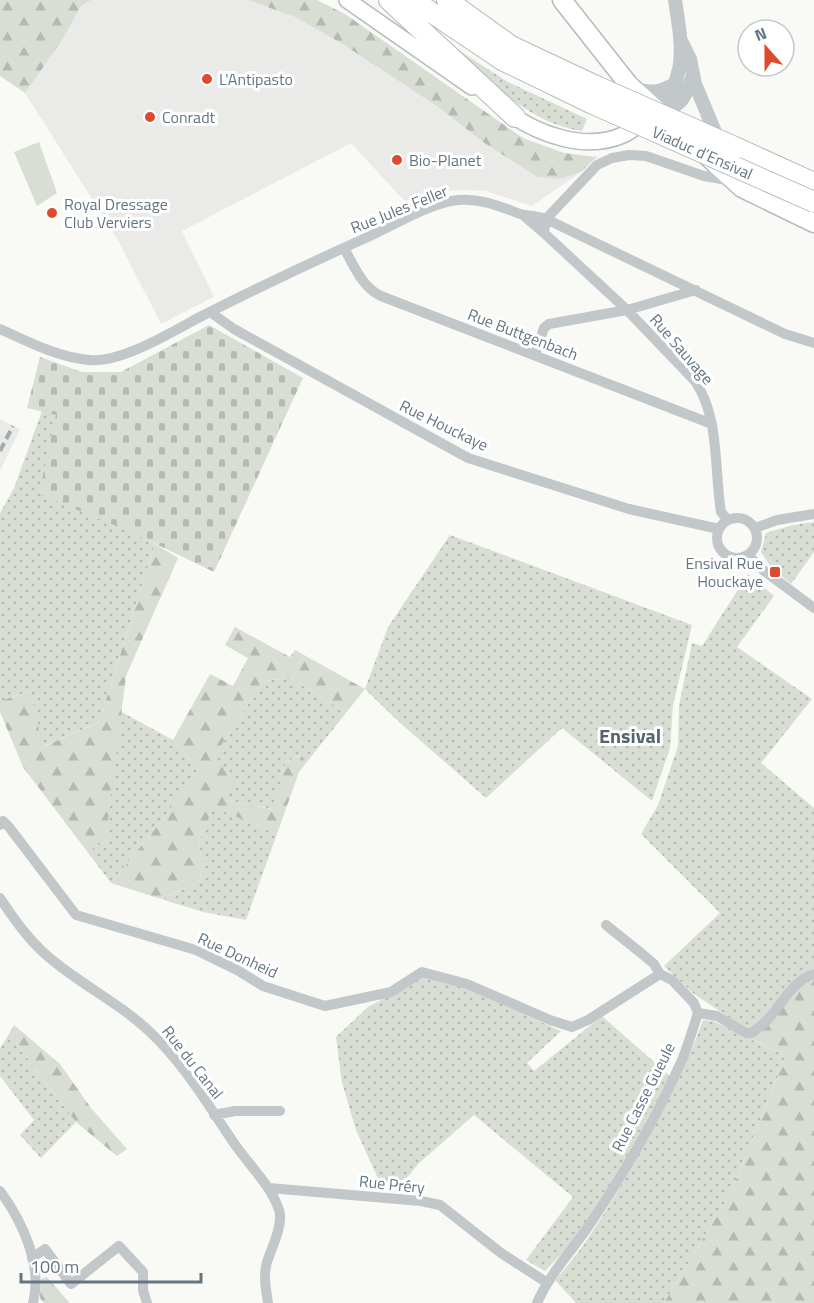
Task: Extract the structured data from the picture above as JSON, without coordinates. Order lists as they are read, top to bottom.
{
  "streets": {
    "highway": ["Viaduc d’Ensival"],
    "street": [
      "Rue Jules Feller",
      "Rue Buttgenbach",
      "Rue Sauvage",
      "Rue Houckaye",
      "Rue Donheid",
      "Rue du Canal",
      "Rue Casse Gueule",
      "Rue Préry"
    ]
  },
  "crossings": [
    ["Rue Jules Feller", "Rue Buttgenbach"],
    ["Rue Jules Feller", "Rue Sauvage"],
    ["Rue Jules Feller", "Rue Houckaye"],
    ["Rue Buttgenbach", "Rue Sauvage"],
    ["Rue Sauvage", "Rue Houckaye"],
    ["Rue du Canal", "Rue Préry"],
    ["Rue Casse Gueule", "Rue Préry"]
  ],
  "districts": ["Ensival"],
  "places": {
    "other": [
      "L'Antipasto",
      "Conradt",
      "Bio-Planet",
      "Royal Dressage Club Verviers"
    ],
    "transit": ["Ensival Rue Houckaye"]
  },
  "scale_bar": "100 m",
  "north": "top"
}
